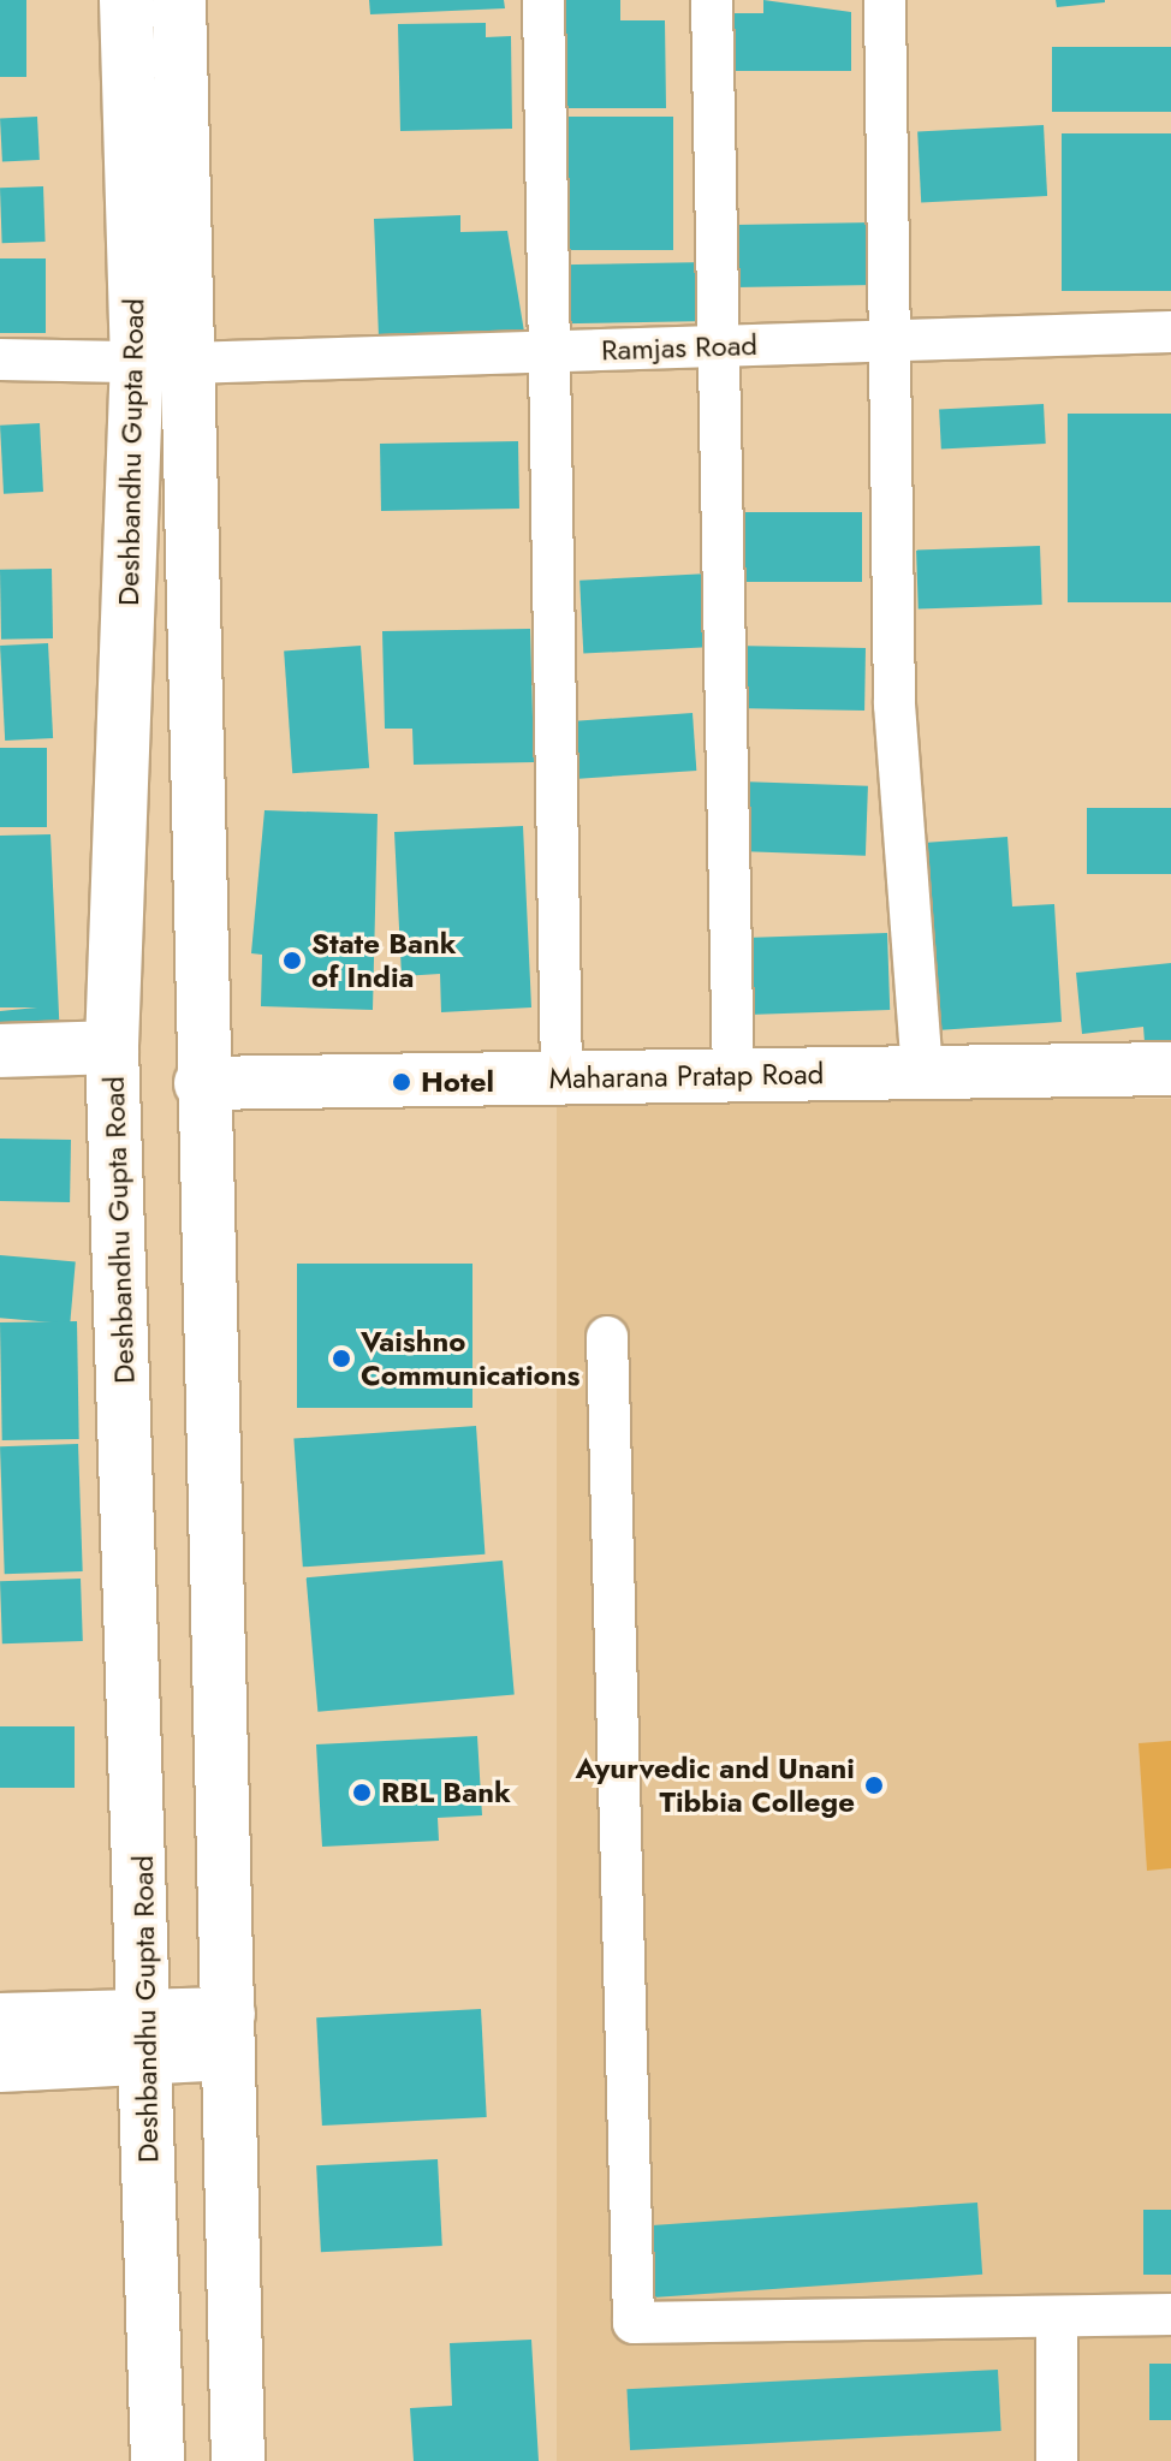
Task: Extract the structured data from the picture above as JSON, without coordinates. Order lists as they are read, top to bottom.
{
  "streets": {
    "street": ["Ramjas Road", "Deshbandhu Gupta Road", "Maharana Pratap Road"]
  },
  "crossings": [
    ["Ramjas Road", "Deshbandhu Gupta Road"],
    ["Deshbandhu Gupta Road", "Maharana Pratap Road"]
  ],
  "places": [
    "State Bank of India",
    "Hotel",
    "Vaishno Communications",
    "Ayurvedic and Unani Tibbia College",
    "RBL Bank"
  ]
}
